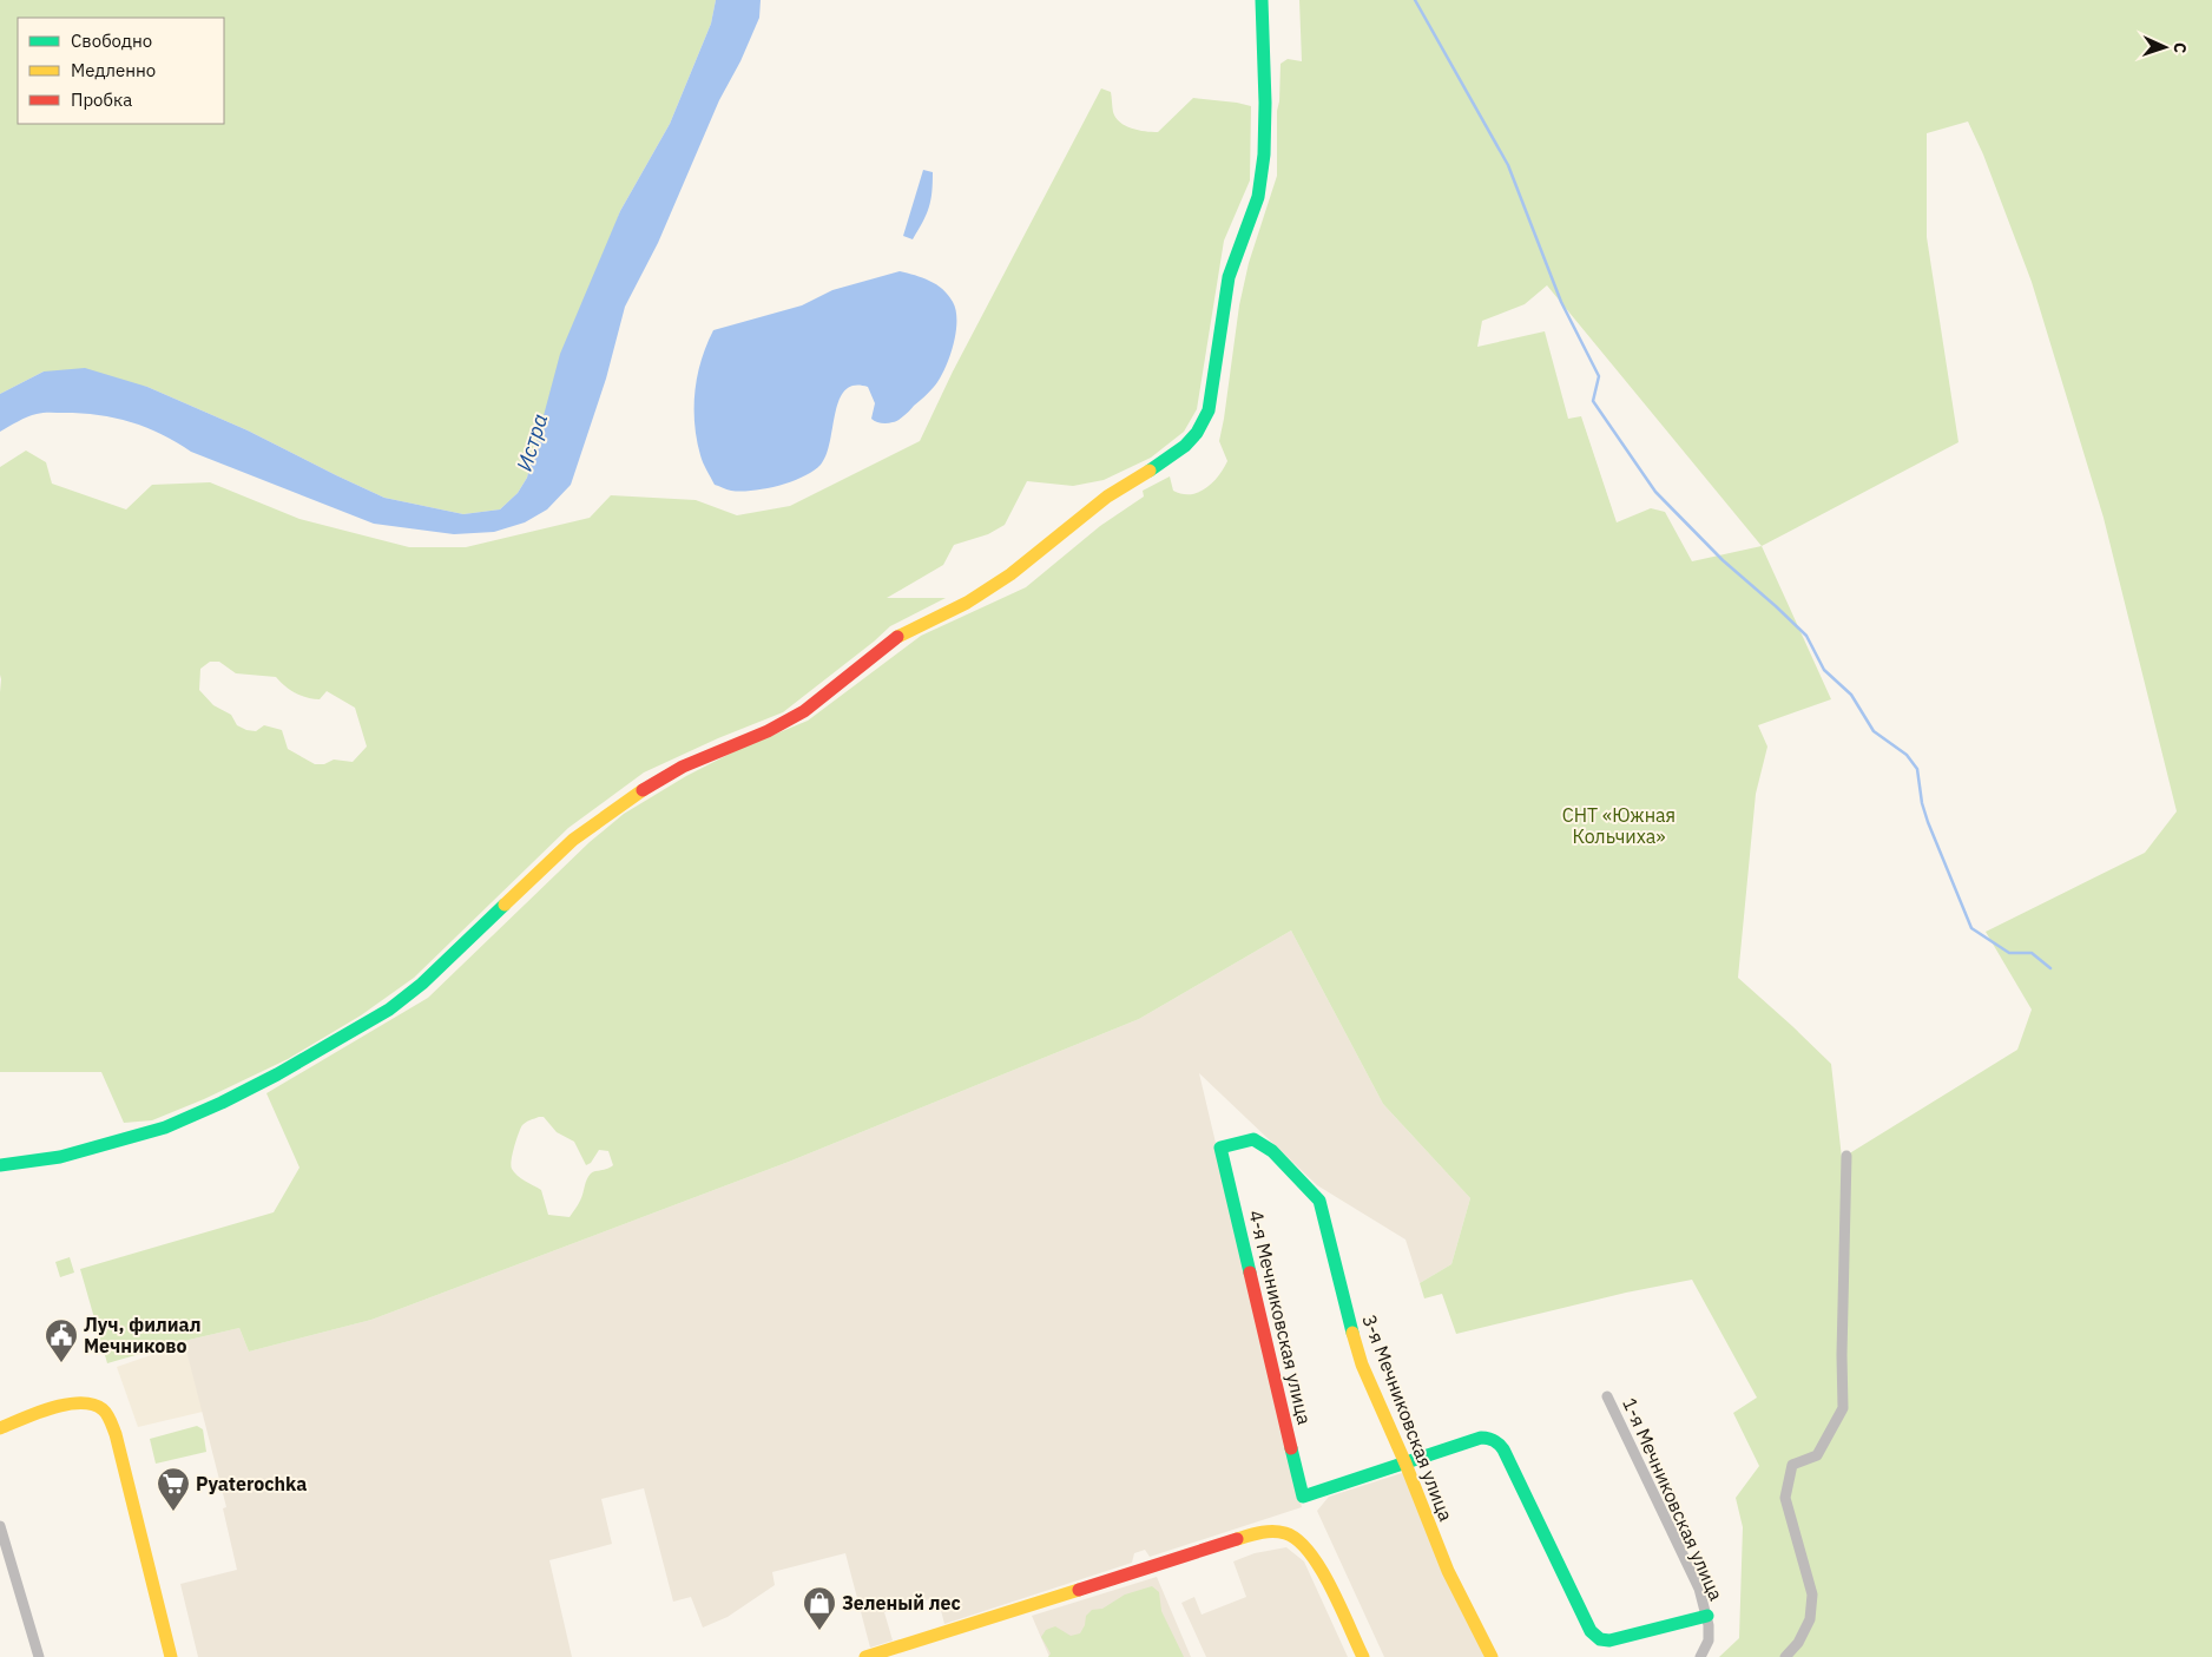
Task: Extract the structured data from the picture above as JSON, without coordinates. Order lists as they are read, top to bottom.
{
  "streets": {
    "main road": ["4-я Мечниковская улица", "3-я Мечниковская улица"],
    "street": ["1-я Мечниковская улица"]
  },
  "crossings": [
    ["4-я Мечниковская улица", "3-я Мечниковская улица"]
  ],
  "water": ["Истра"],
  "parks": ["СНТ «Южная Кольчиха»"],
  "places": {
    "public building": ["Луч, филиал Мечниково"],
    "supermarket": ["Pyaterochka"],
    "shop": ["Зеленый лес"]
  },
  "legend": ["Свободно", "Медленно", "Пробка"],
  "north": "right"
}
